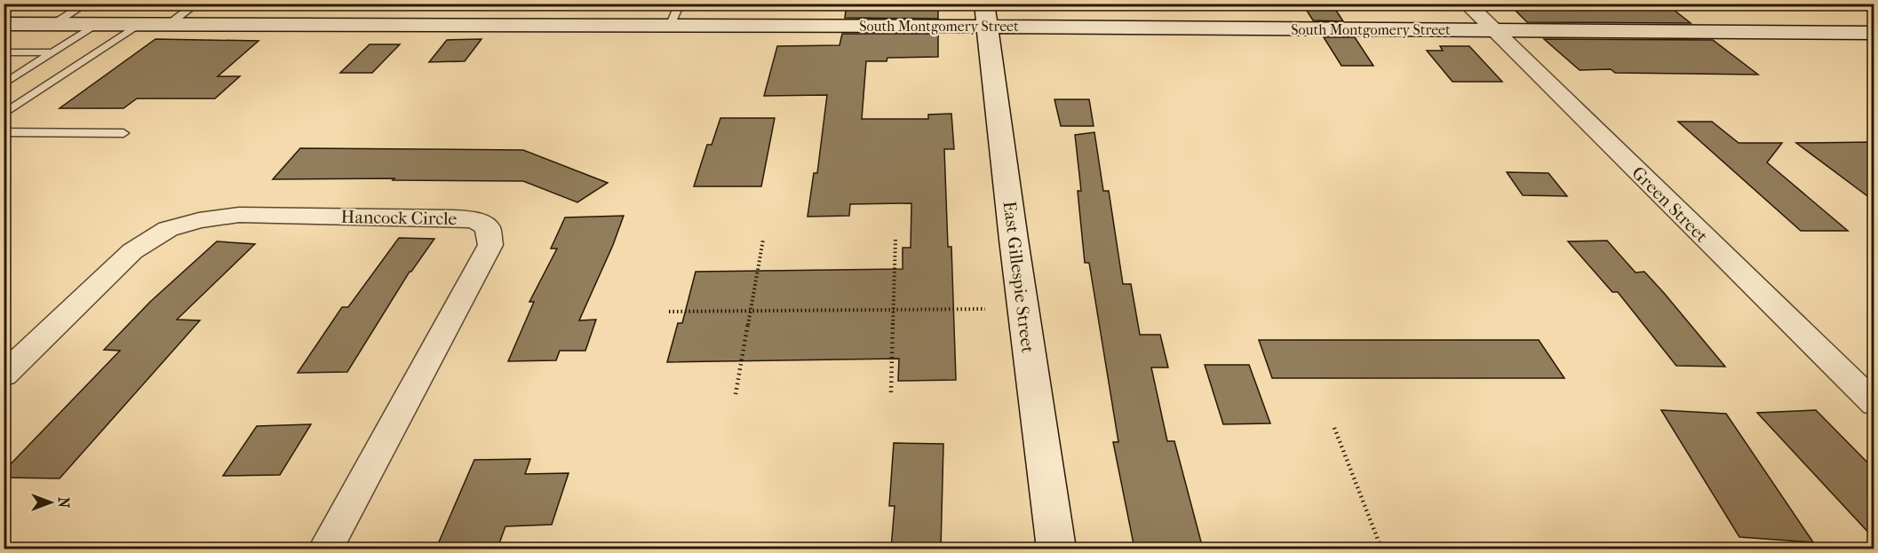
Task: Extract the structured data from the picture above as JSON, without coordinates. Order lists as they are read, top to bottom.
{
  "streets": {
    "street": [
      "South Montgomery Street",
      "Green Street",
      "Hancock Circle",
      "East Gillespie Street"
    ]
  },
  "crossings": [
    ["South Montgomery Street", "Green Street"],
    ["South Montgomery Street", "East Gillespie Street"]
  ],
  "north": "right"
}
